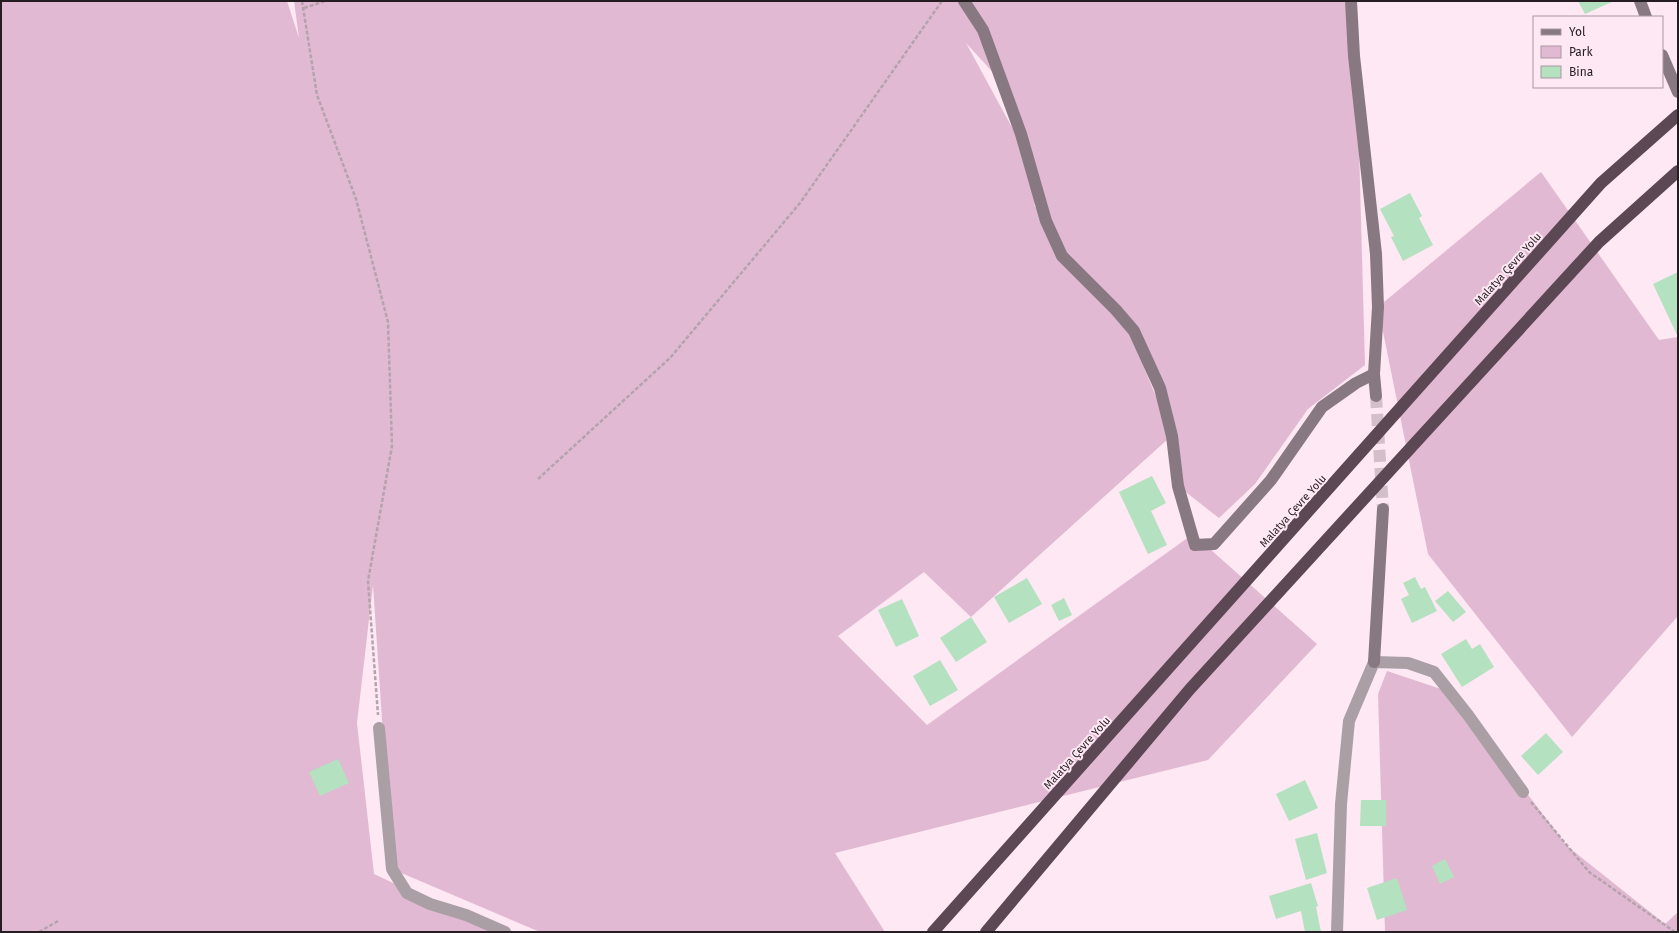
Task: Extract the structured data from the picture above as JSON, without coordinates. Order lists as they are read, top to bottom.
{
  "streets": {
    "highway": ["Malatya Çevre Yolu"]
  },
  "legend": ["Yol", "Park", "Bina"]
}
